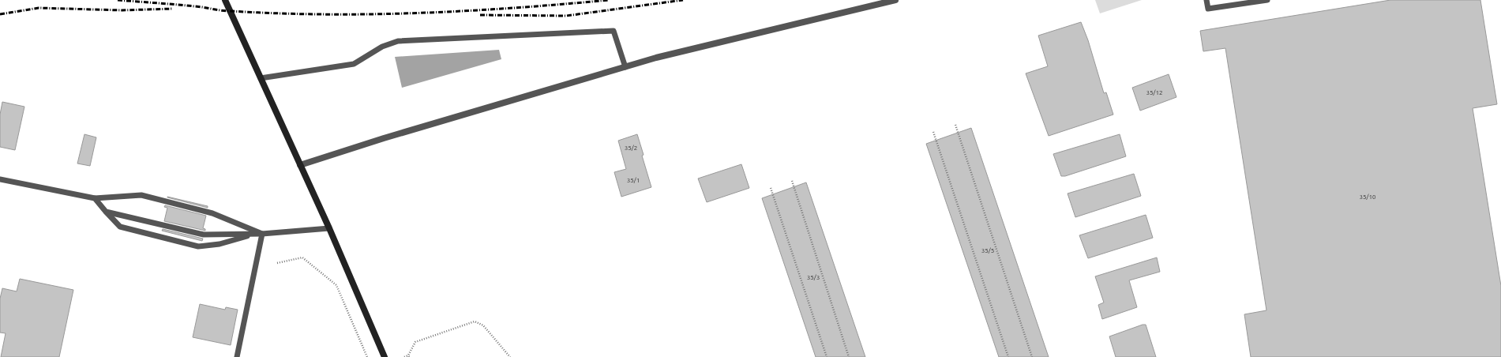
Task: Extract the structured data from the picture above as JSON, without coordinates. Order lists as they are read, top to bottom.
{
  "house_numbers": [
    "35/12",
    "35/2",
    "35/1",
    "35/10",
    "35/5",
    "35/3"
  ]
}
